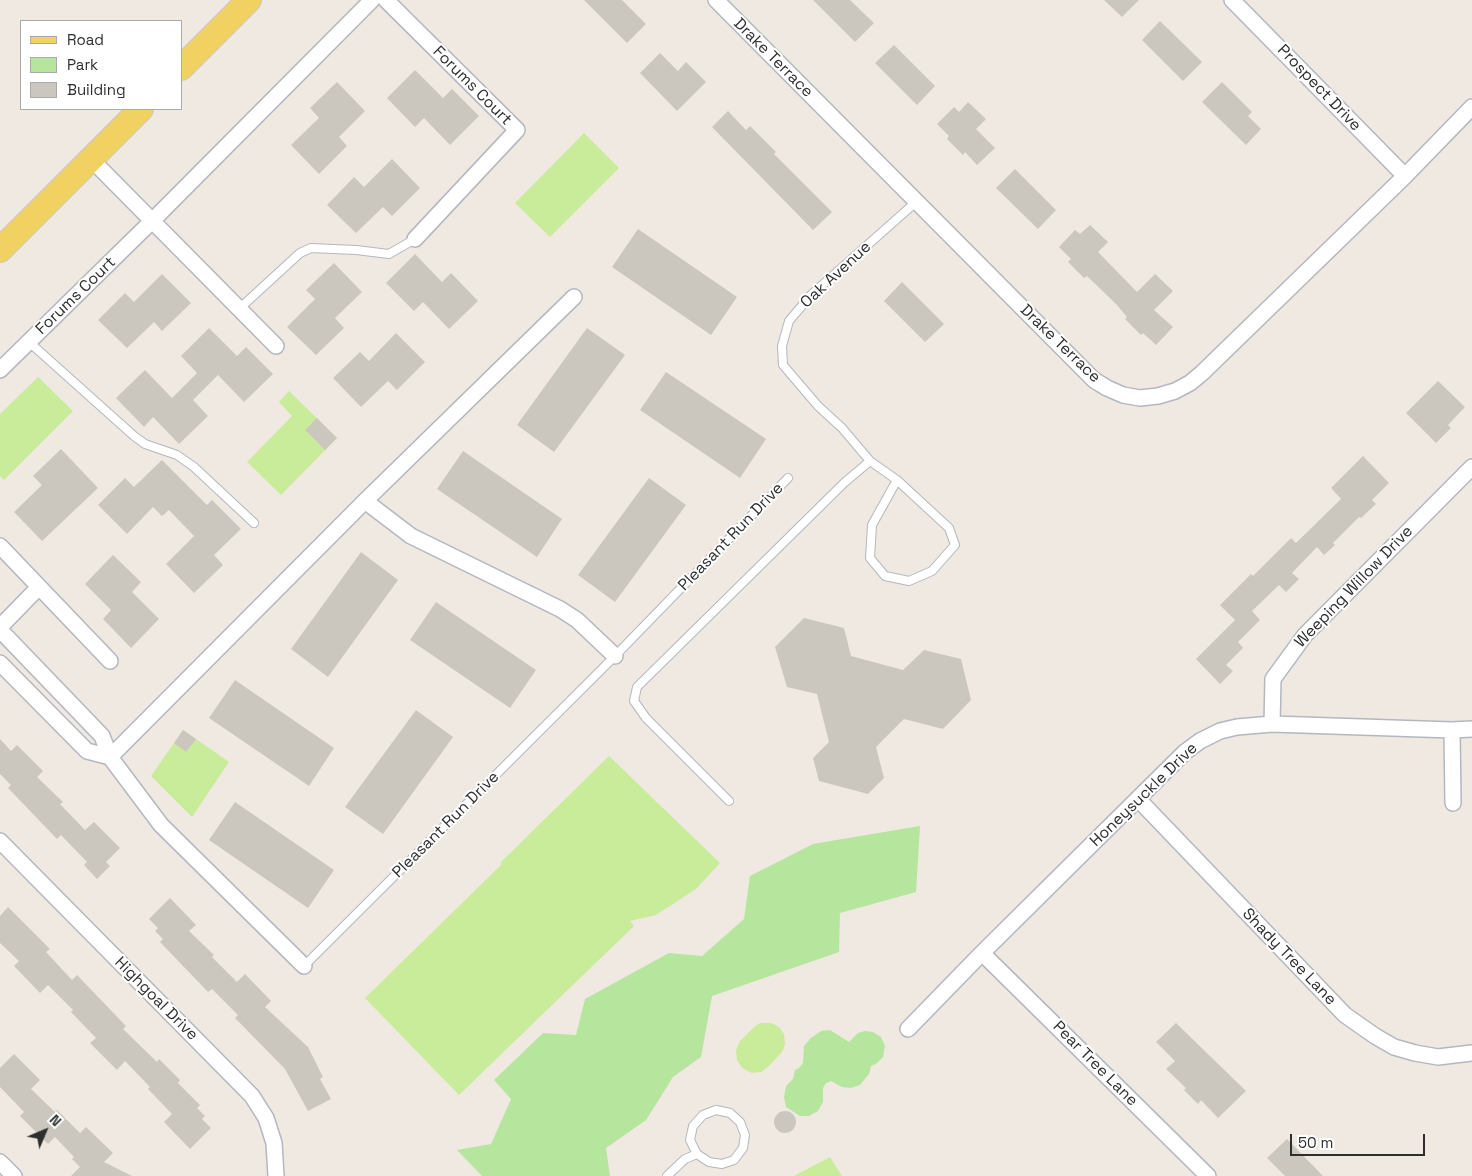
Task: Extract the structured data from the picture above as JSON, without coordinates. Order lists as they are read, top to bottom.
{
  "streets": {
    "street": [
      "Drake Terrace",
      "Forums Court",
      "Prospect Drive",
      "Pleasant Run Drive",
      "Weeping Willow Drive",
      "Honeysuckle Drive",
      "Shady Tree Lane",
      "Highgoal Drive",
      "Pear Tree Lane"
    ],
    "lane": ["Oak Avenue"]
  },
  "crossings": [
    ["Drake Terrace", "Prospect Drive"],
    ["Drake Terrace", "Oak Avenue"],
    ["Weeping Willow Drive", "Honeysuckle Drive"],
    ["Honeysuckle Drive", "Shady Tree Lane"],
    ["Honeysuckle Drive", "Pear Tree Lane"]
  ],
  "legend": ["Road", "Park", "Building"],
  "scale_bar": "50 m",
  "north": "top right"
}
